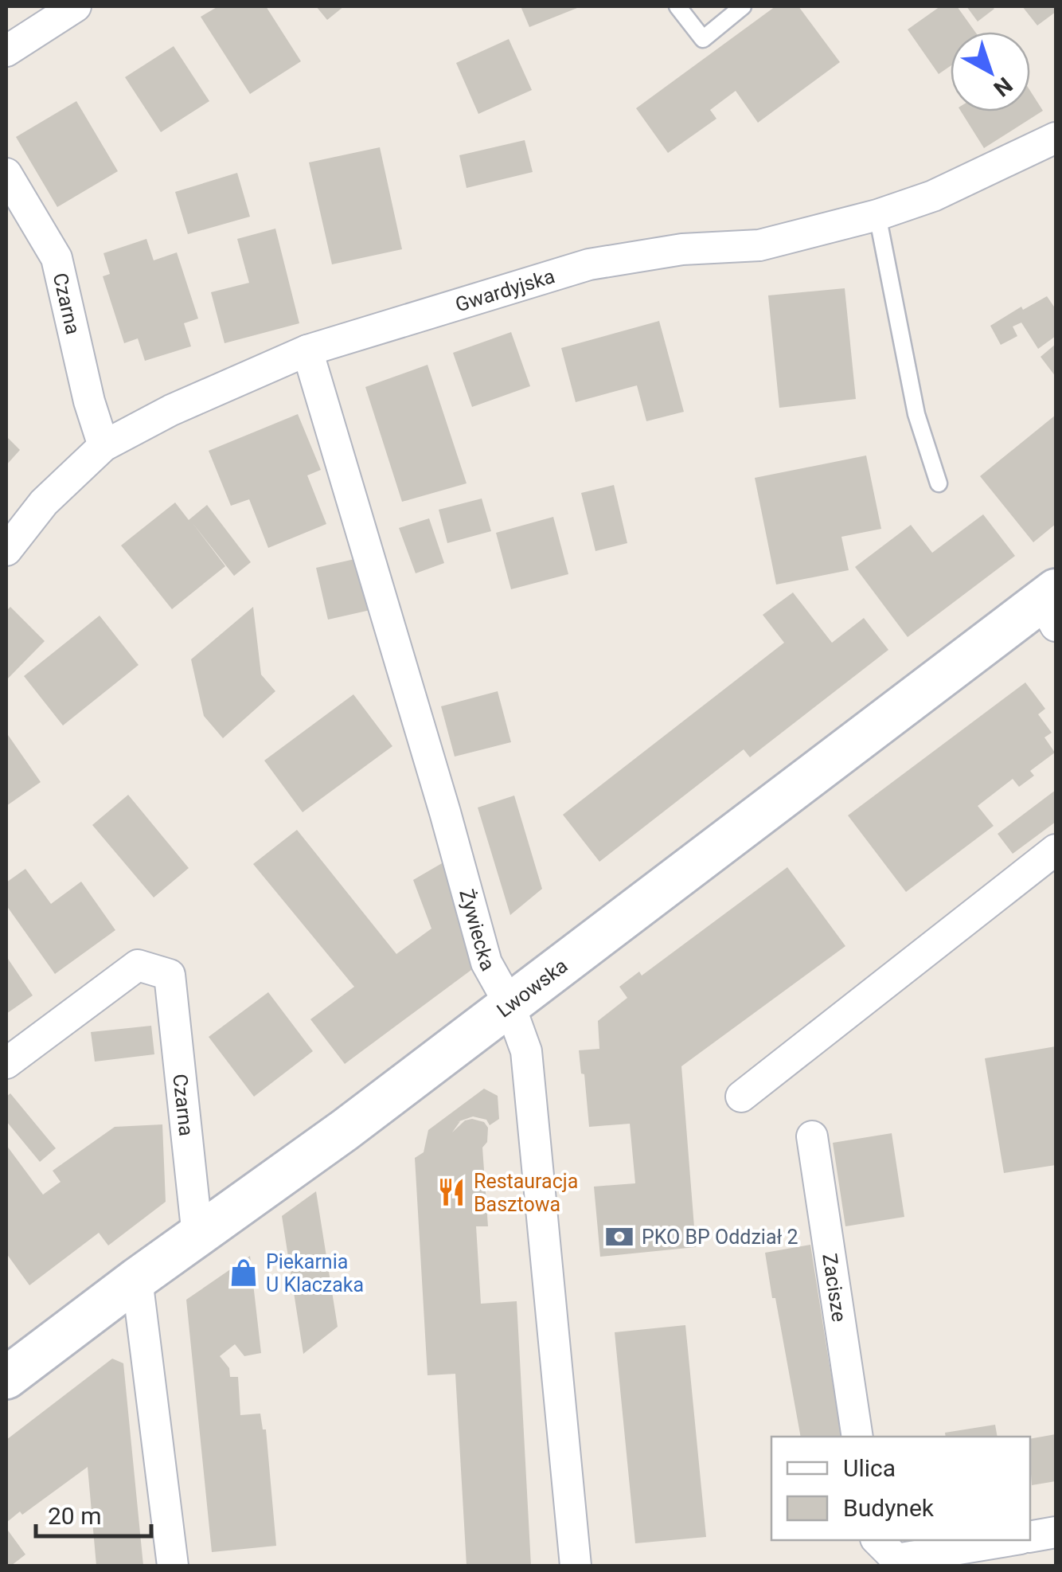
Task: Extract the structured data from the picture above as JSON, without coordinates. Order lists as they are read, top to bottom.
{
  "streets": {
    "street": [
      "Gwardyjska",
      "Czarna",
      "Żywiecka",
      "Lwowska",
      "Zacisze"
    ]
  },
  "crossings": [
    ["Gwardyjska", "Czarna"],
    ["Gwardyjska", "Żywiecka"],
    ["Czarna", "Lwowska"],
    ["Żywiecka", "Lwowska"]
  ],
  "places": {
    "restaurant": ["Restauracja Basztowa"],
    "bank": ["PKO BP Oddział 2"],
    "shop": ["Piekarnia U Klaczaka"]
  },
  "legend": ["Ulica", "Budynek"],
  "scale_bar": "20 m",
  "north": "bottom right"
}
